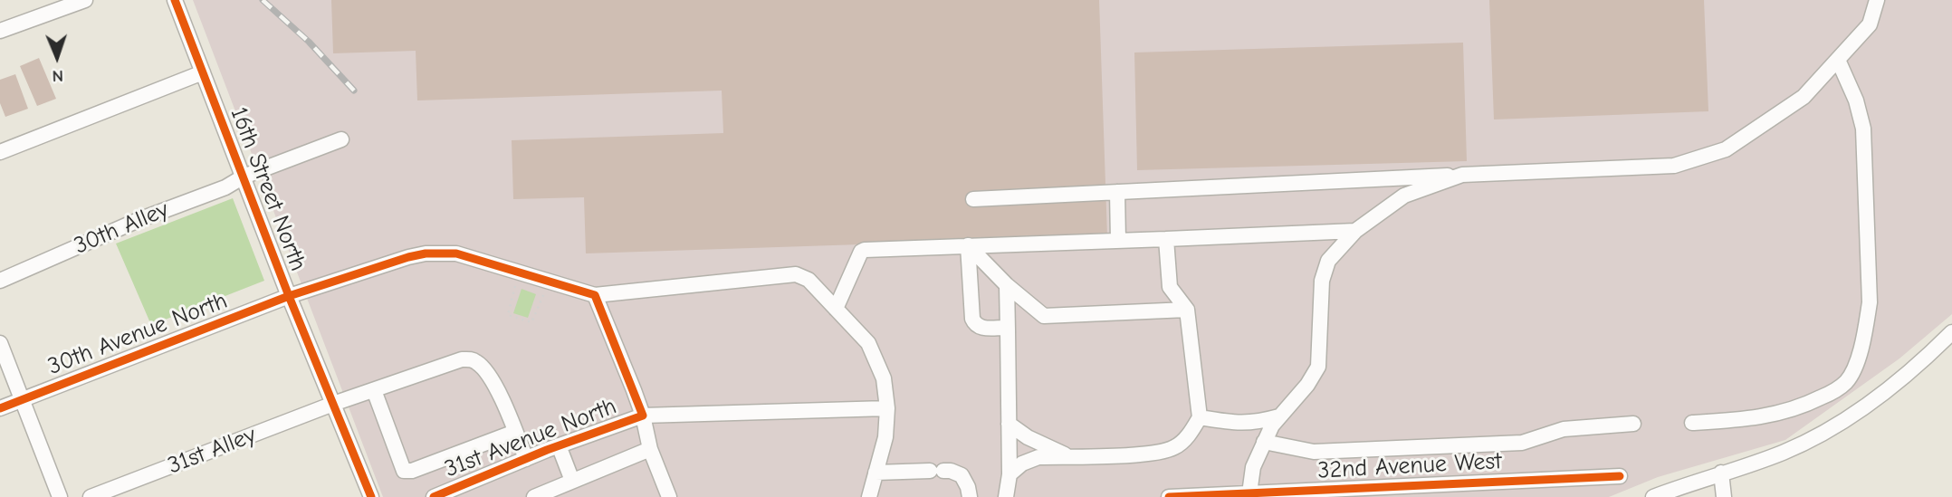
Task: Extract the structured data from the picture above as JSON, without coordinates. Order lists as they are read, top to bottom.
{
  "streets": {
    "street": [
      "16th Street North",
      "30th Alley",
      "30th Avenue North",
      "31st Avenue North",
      "31st Alley",
      "32nd Avenue West"
    ]
  },
  "crossings": [
    ["16th Street North", "30th Alley"],
    ["16th Street North", "30th Avenue North"],
    ["16th Street North", "31st Alley"]
  ],
  "north": "bottom"
}
